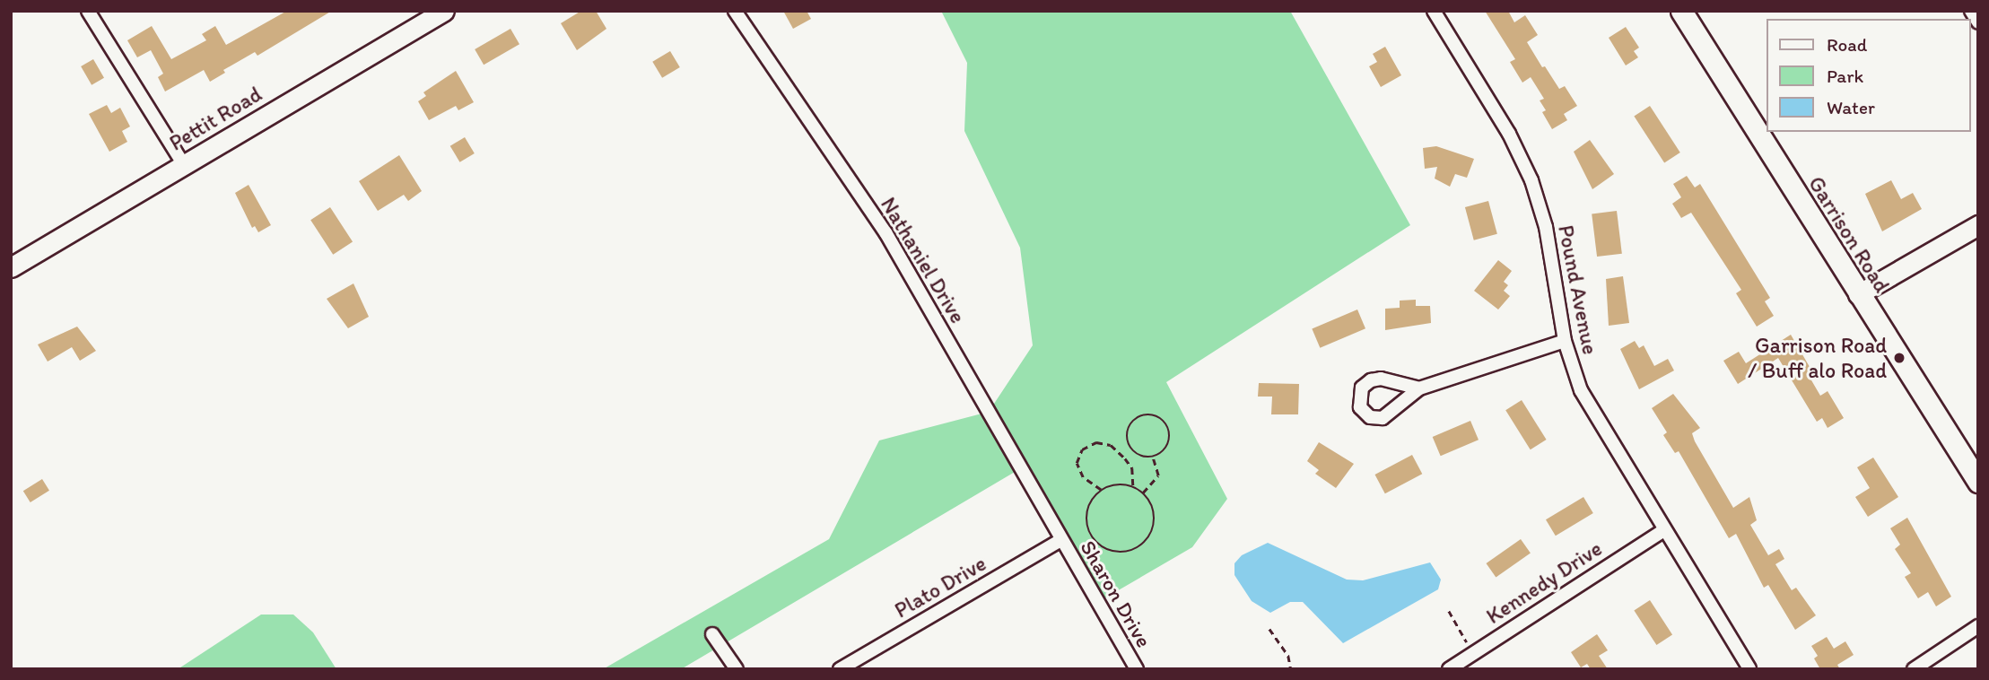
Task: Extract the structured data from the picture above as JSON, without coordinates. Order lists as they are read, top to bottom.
{
  "streets": {
    "main road": ["Garrison Road"],
    "street": [
      "Pettit Road",
      "Nathaniel Drive",
      "Pound Avenue",
      "Kennedy Drive",
      "Plato Drive",
      "Sharon Drive"
    ]
  },
  "crossings": [
    ["Nathaniel Drive", "Plato Drive"],
    ["Nathaniel Drive", "Sharon Drive"],
    ["Pound Avenue", "Kennedy Drive"],
    ["Plato Drive", "Sharon Drive"]
  ],
  "places": ["Garrison Road / Buff alo Road"],
  "legend": ["Road", "Park", "Water"]
}
